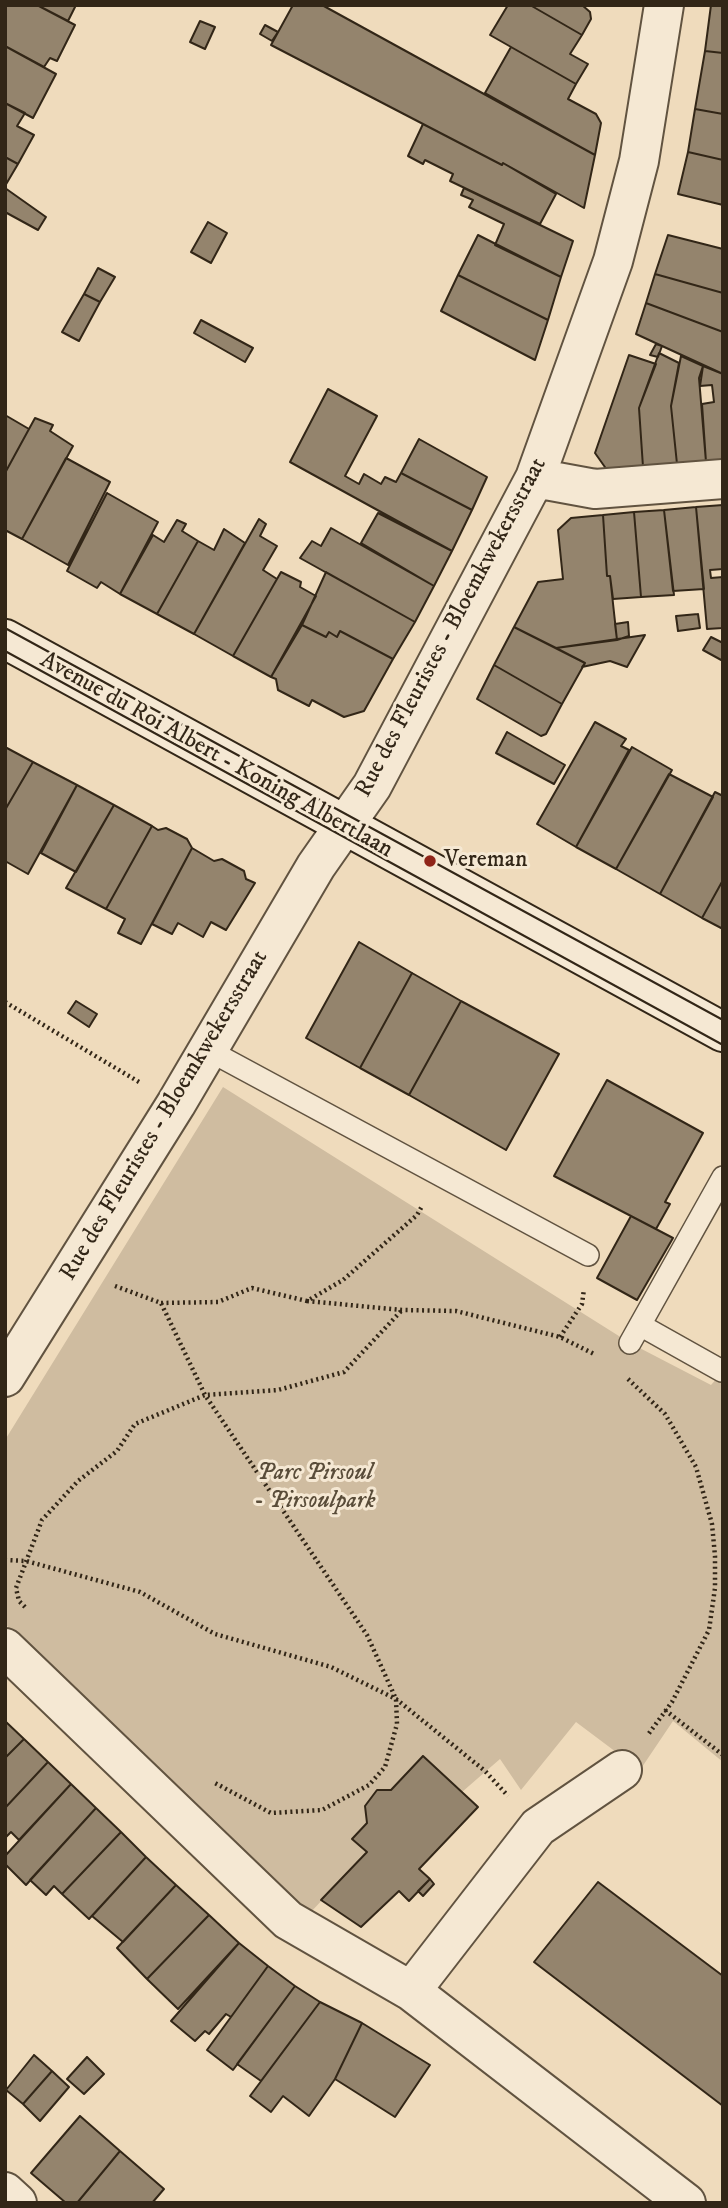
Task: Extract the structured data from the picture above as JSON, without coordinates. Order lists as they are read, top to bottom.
{
  "streets": {
    "street": ["Rue des Fleuristes - Bloemkwekersstraat", "Avenue du Roi Albert - Koning Albertlaan"]
  },
  "crossings": [
    ["Rue des Fleuristes - Bloemkwekersstraat", "Avenue du Roi Albert - Koning Albertlaan"]
  ],
  "parks": ["Parc Pirsoul - Pirsoulpark"],
  "places": ["Vereman"]
}
